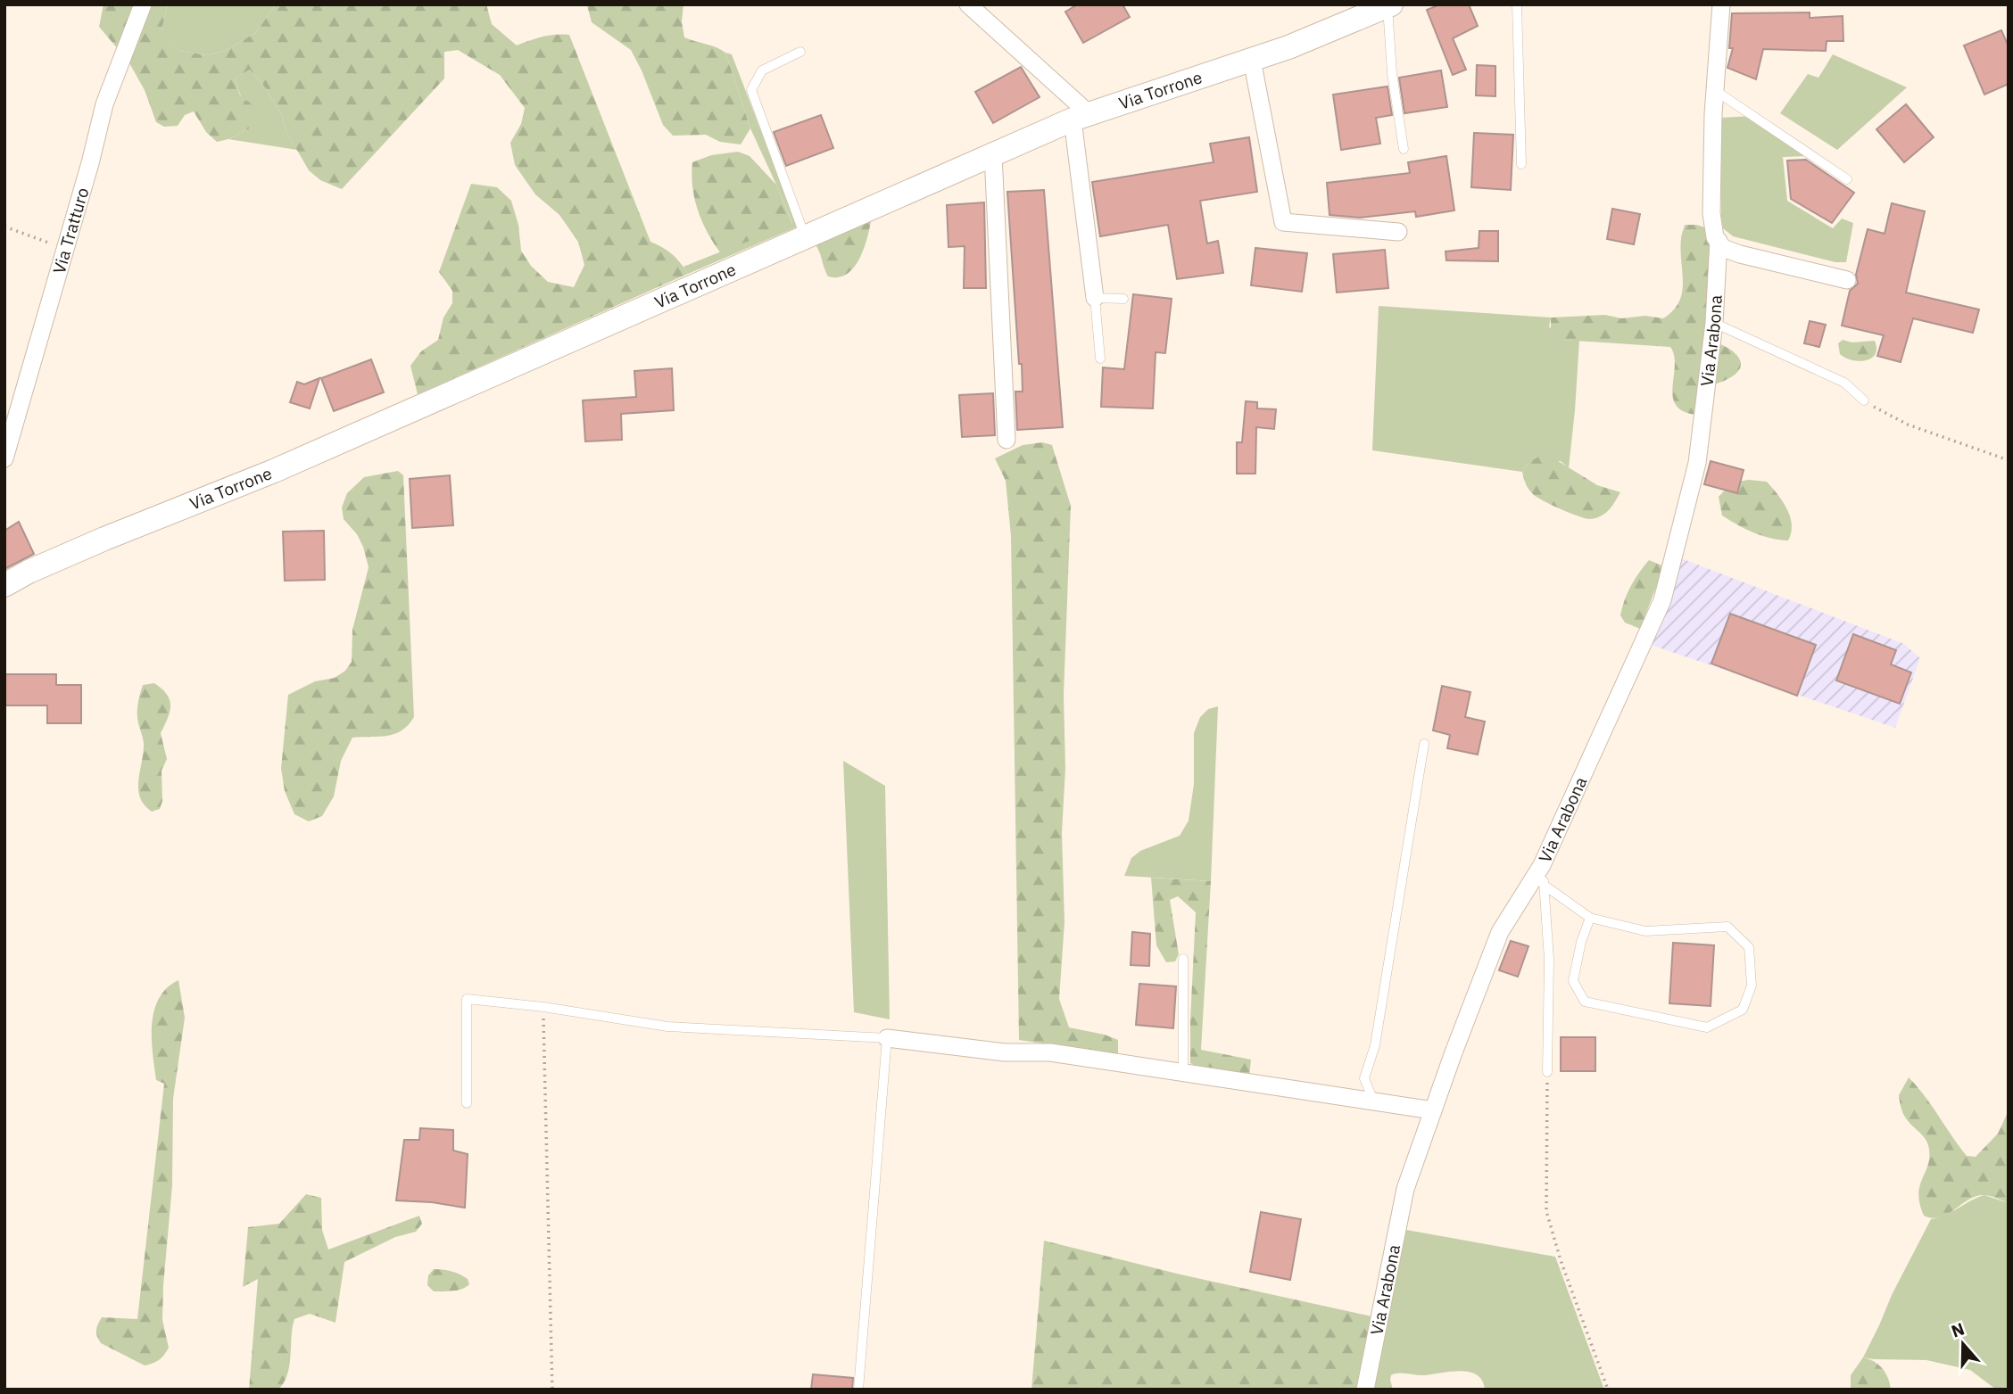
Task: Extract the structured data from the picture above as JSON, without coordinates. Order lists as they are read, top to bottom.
{
  "streets": {
    "main road": ["Via Torrone"],
    "street": ["Via Tratturo", "Via Arabona"]
  },
  "north": "top"
}
